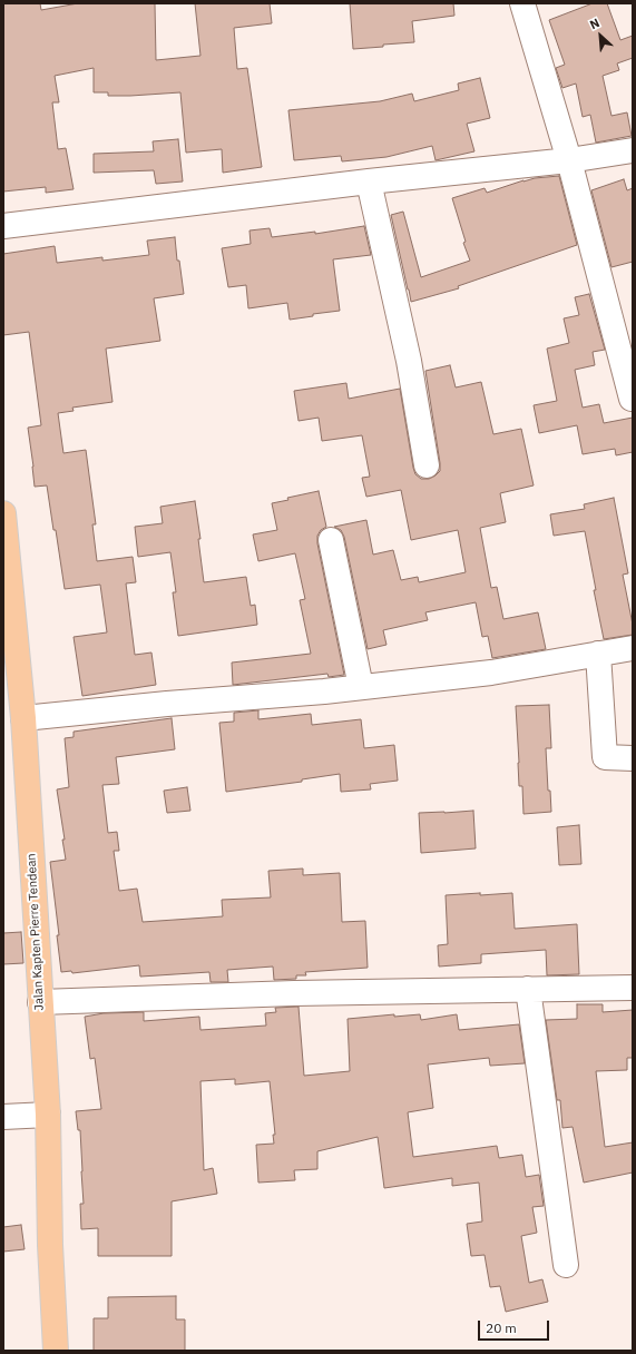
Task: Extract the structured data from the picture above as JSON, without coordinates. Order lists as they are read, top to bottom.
{
  "streets": {
    "main road": ["Jalan Kapten Pierre Tendean"]
  },
  "scale_bar": "20 m",
  "north": "top left"
}
